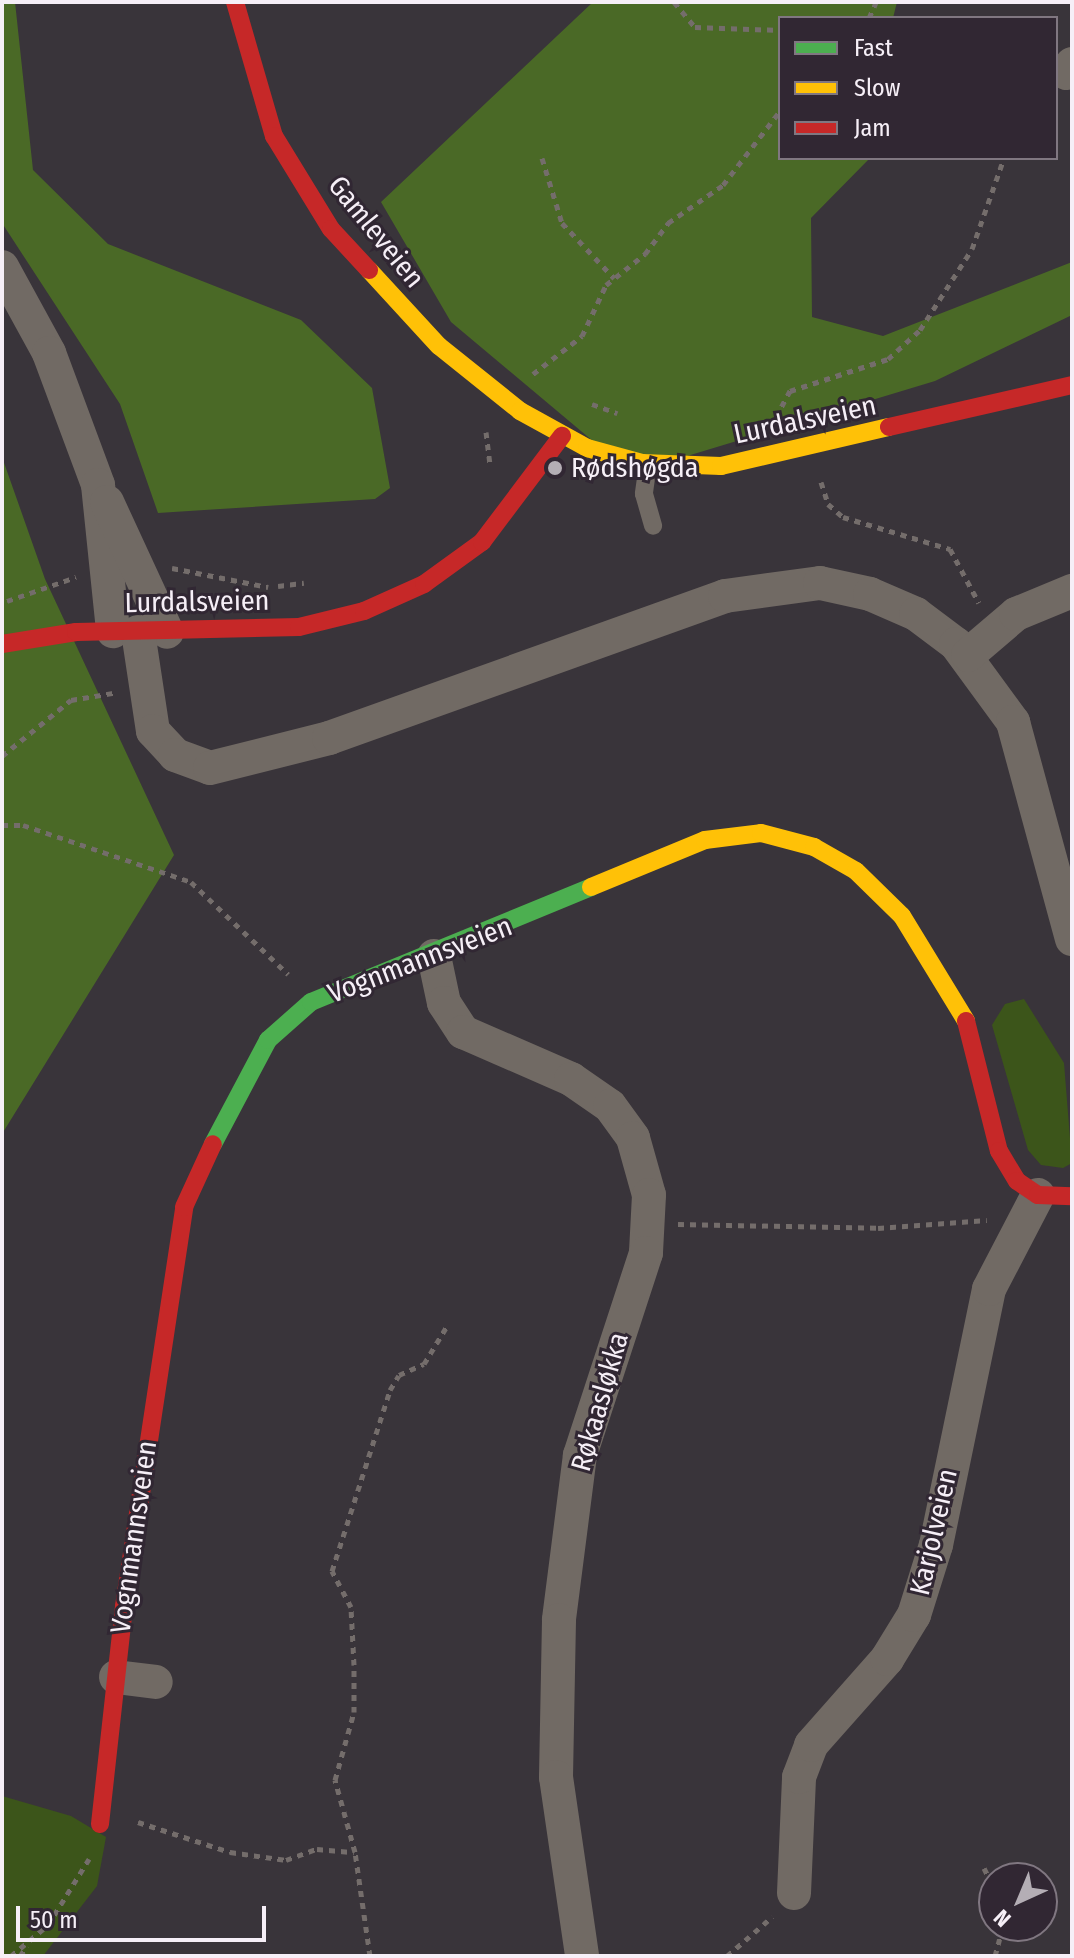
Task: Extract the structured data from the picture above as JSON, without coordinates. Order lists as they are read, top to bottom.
{
  "streets": {
    "street": [
      "Gamleveien",
      "Lurdalsveien",
      "Vognmannsveien",
      "Røkaasløkka",
      "Karjolveien"
    ]
  },
  "crossings": [
    ["Gamleveien", "Lurdalsveien"],
    ["Vognmannsveien", "Røkaasløkka"],
    ["Vognmannsveien", "Karjolveien"]
  ],
  "places": ["Rødshøgda"],
  "legend": ["Fast", "Slow", "Jam"],
  "scale_bar": "50 m",
  "north": "bottom left"
}
